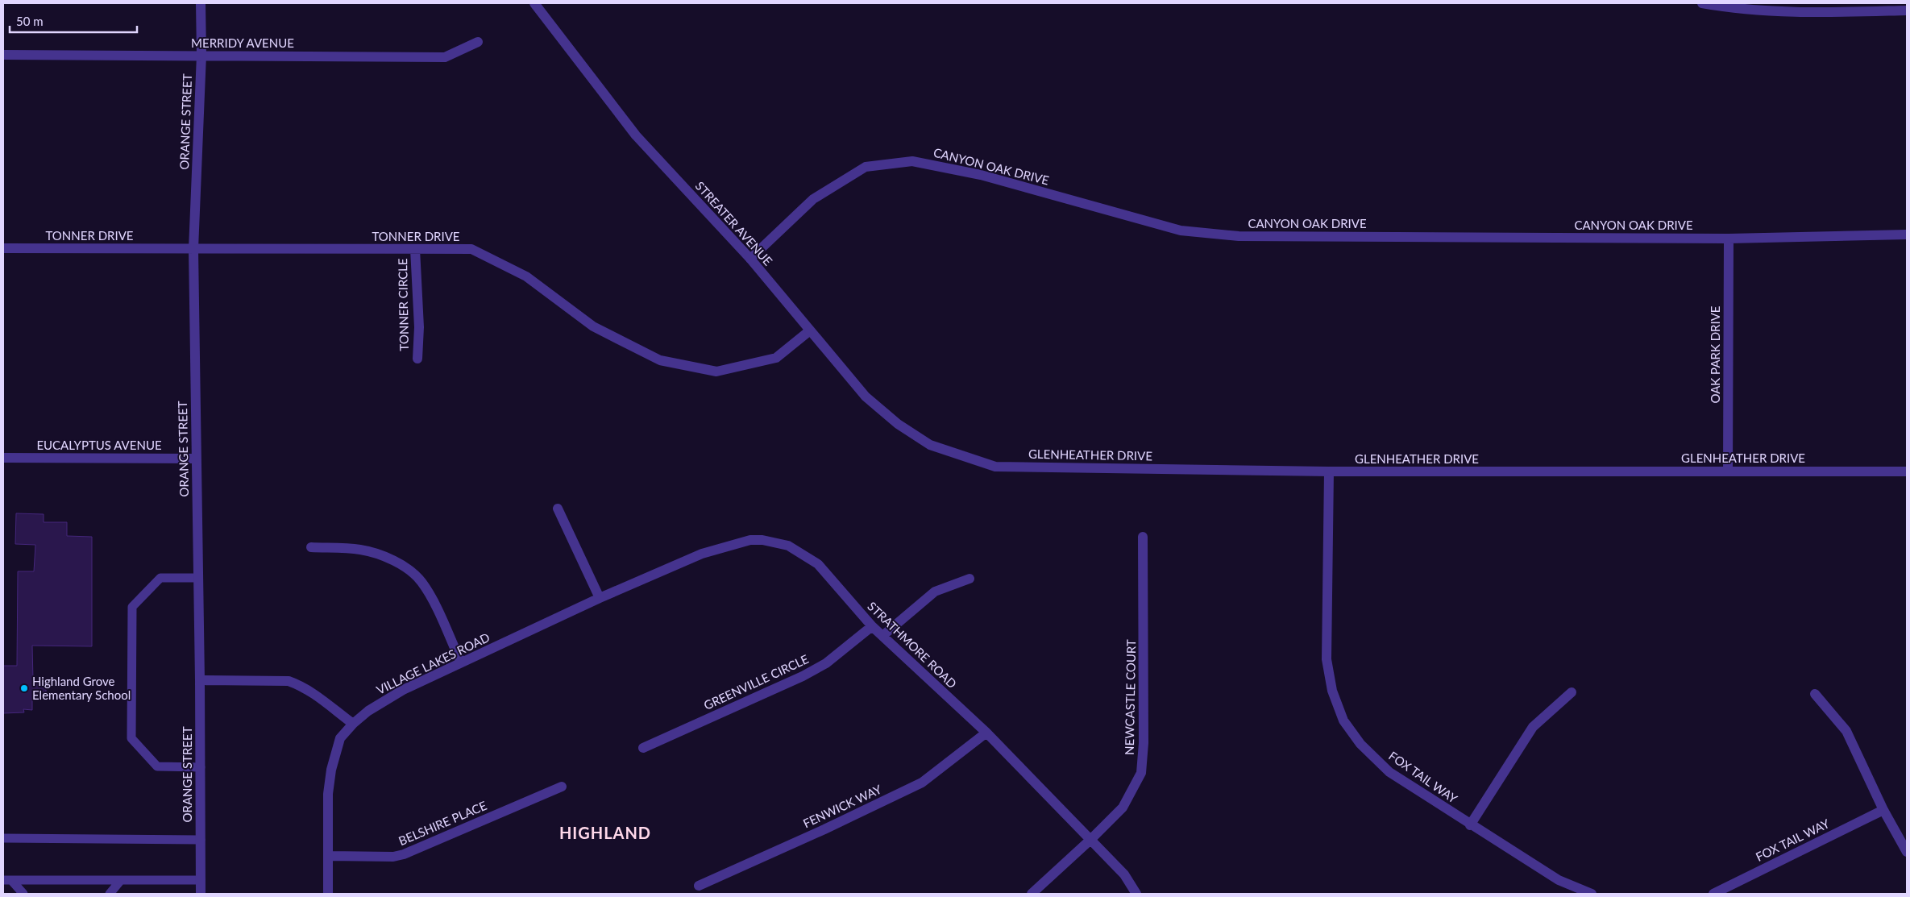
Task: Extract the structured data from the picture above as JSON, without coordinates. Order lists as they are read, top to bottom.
{
  "streets": {
    "street": [
      "MERRIDY AVENUE",
      "ORANGE STREET",
      "CANYON OAK DRIVE",
      "STREATER AVENUE",
      "TONNER DRIVE",
      "TONNER CIRCLE",
      "OAK PARK DRIVE",
      "EUCALYPTUS AVENUE",
      "GLENHEATHER DRIVE",
      "STRATHMORE ROAD",
      "VILLAGE LAKES ROAD",
      "GREENVILLE CIRCLE",
      "NEWCASTLE COURT",
      "FOX TAIL WAY",
      "FENWICK WAY",
      "BELSHIRE PLACE"
    ]
  },
  "crossings": [
    ["MERRIDY AVENUE", "ORANGE STREET"],
    ["ORANGE STREET", "TONNER DRIVE"],
    ["ORANGE STREET", "EUCALYPTUS AVENUE"],
    ["CANYON OAK DRIVE", "STREATER AVENUE"],
    ["CANYON OAK DRIVE", "OAK PARK DRIVE"],
    ["STREATER AVENUE", "TONNER DRIVE"],
    ["STREATER AVENUE", "GLENHEATHER DRIVE"],
    ["TONNER DRIVE", "TONNER CIRCLE"],
    ["OAK PARK DRIVE", "GLENHEATHER DRIVE"],
    ["GLENHEATHER DRIVE", "FOX TAIL WAY"],
    ["STRATHMORE ROAD", "VILLAGE LAKES ROAD"],
    ["STRATHMORE ROAD", "GREENVILLE CIRCLE"],
    ["STRATHMORE ROAD", "NEWCASTLE COURT"],
    ["STRATHMORE ROAD", "FENWICK WAY"],
    ["VILLAGE LAKES ROAD", "BELSHIRE PLACE"]
  ],
  "districts": ["HIGHLAND"],
  "places": ["Highland Grove Elementary School"],
  "scale_bar": "50 m"
}
